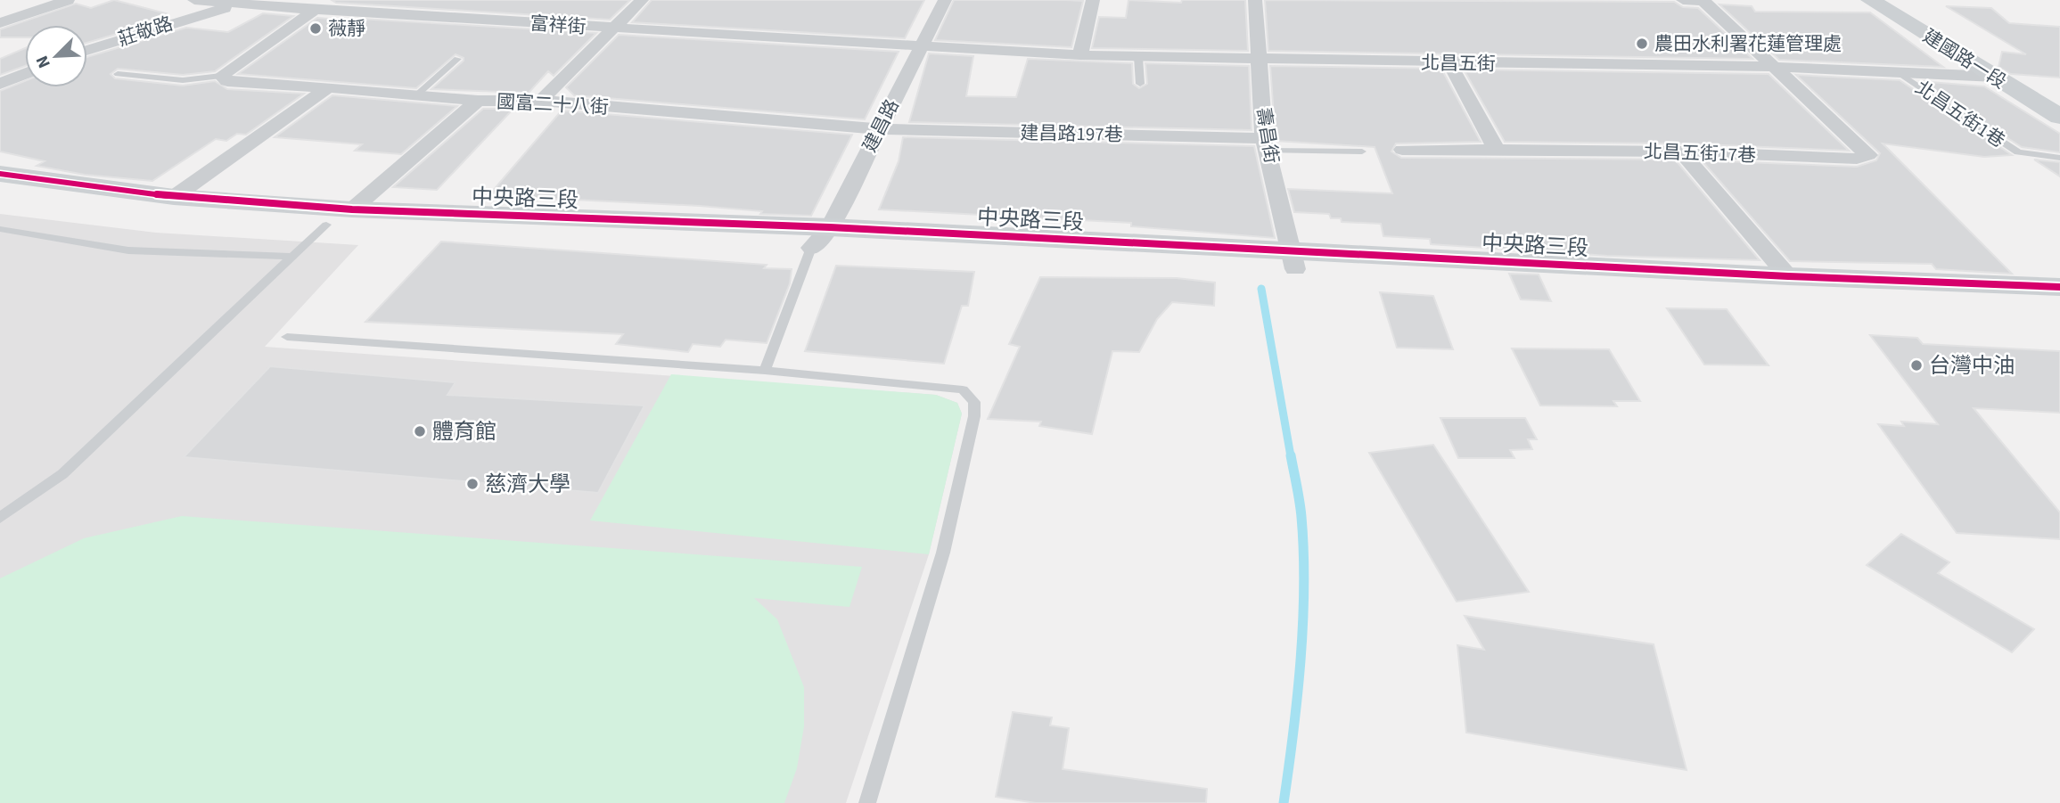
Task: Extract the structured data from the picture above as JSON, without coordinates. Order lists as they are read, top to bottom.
{
  "streets": {
    "street": [
      "富祥街",
      "莊敬路",
      "建國路一段",
      "北昌五街",
      "國富二十八街",
      "建昌路",
      "建昌路197巷",
      "壽昌街",
      "北昌五街17巷",
      "中央路三段"
    ],
    "lane": ["北昌五街1巷"]
  },
  "crossings": [
    ["富祥街", "莊敬路"],
    ["富祥街", "北昌五街"],
    ["富祥街", "建昌路"],
    ["建國路一段", "北昌五街"],
    ["北昌五街", "北昌五街1巷"],
    ["北昌五街", "建昌路"],
    ["北昌五街", "壽昌街"],
    ["北昌五街", "北昌五街17巷"],
    ["國富二十八街", "建昌路"],
    ["國富二十八街", "建昌路197巷"],
    ["建昌路", "建昌路197巷"],
    ["建昌路", "中央路三段"],
    ["建昌路197巷", "壽昌街"],
    ["壽昌街", "中央路三段"]
  ],
  "places": [
    "薇靜",
    "農田水利署花蓮管理處",
    "台灣中油",
    "體育館",
    "慈濟大學"
  ],
  "north": "bottom left"
}
